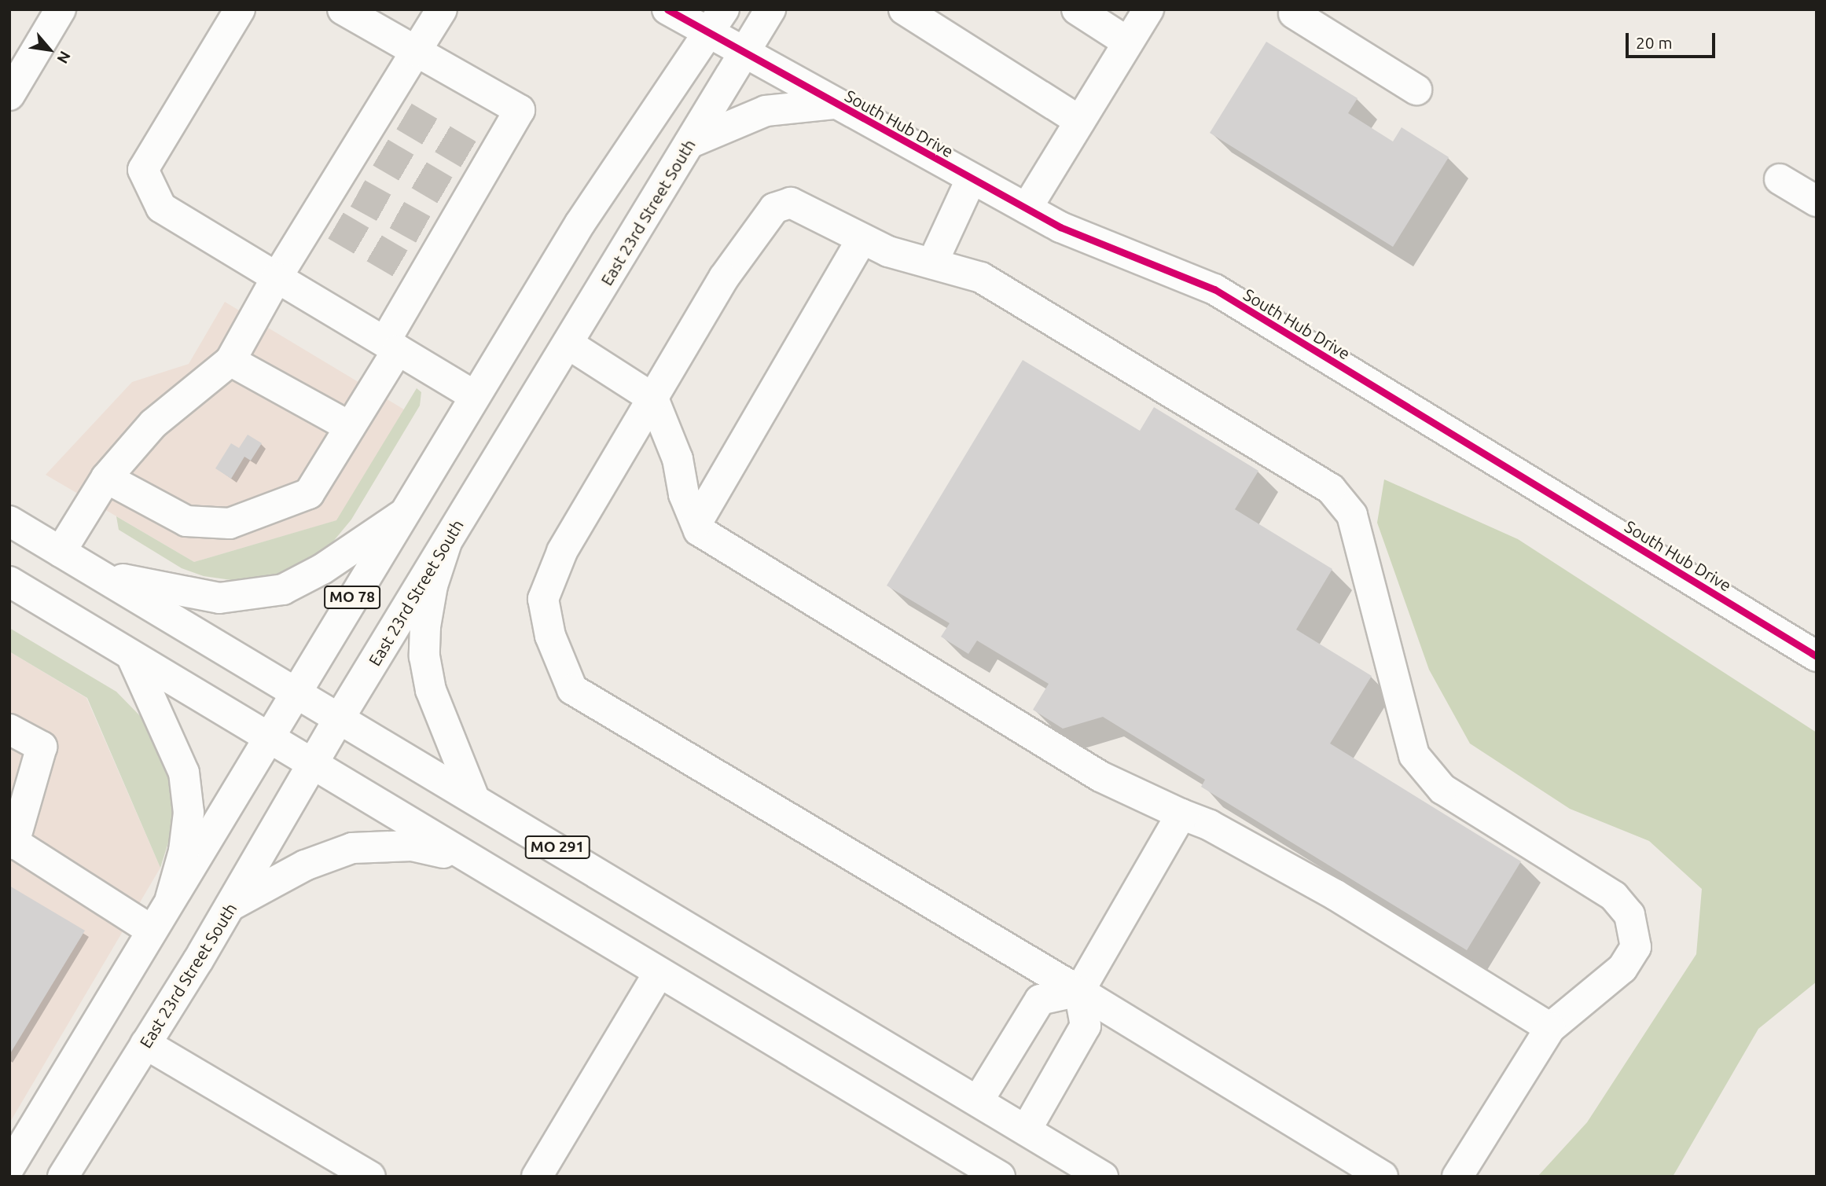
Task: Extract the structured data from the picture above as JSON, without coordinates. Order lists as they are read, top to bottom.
{
  "streets": {
    "main road": [
      "South Hub Drive",
      "East 23rd Street South",
      "MO 78",
      "MO 291"
    ]
  },
  "crossings": [
    ["South Hub Drive", "East 23rd Street South"],
    ["South Hub Drive", "MO 78"],
    ["East 23rd Street South", "MO 291"],
    ["MO 78", "MO 291"]
  ],
  "scale_bar": "20 m",
  "north": "bottom right"
}
